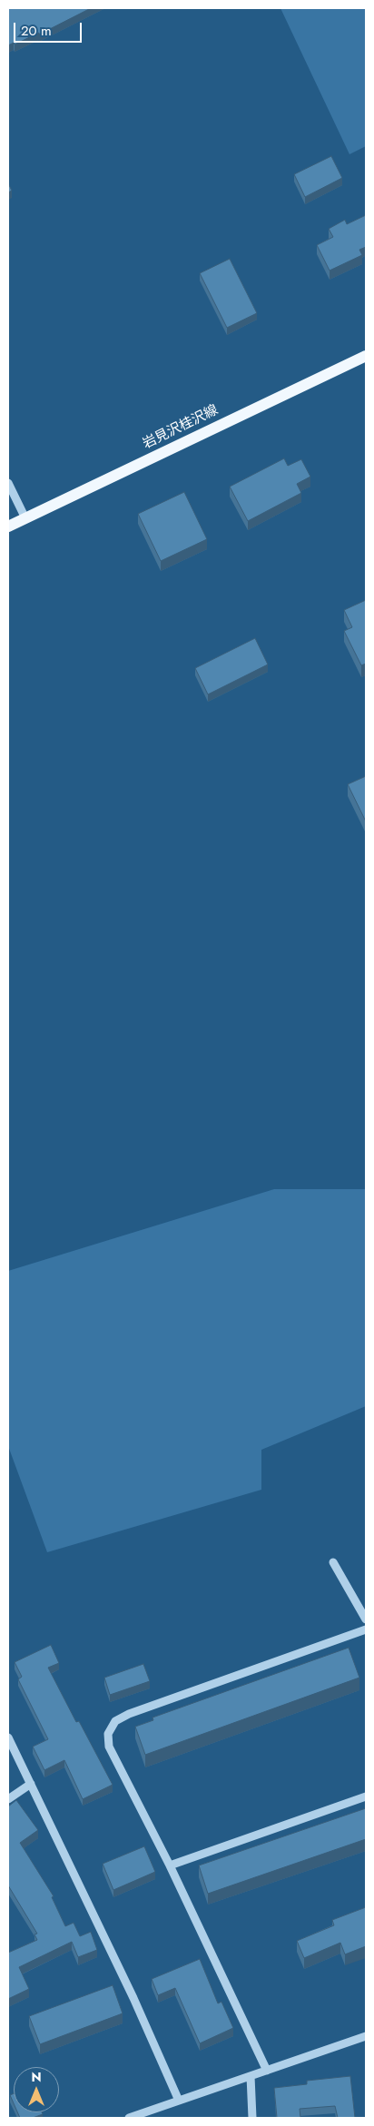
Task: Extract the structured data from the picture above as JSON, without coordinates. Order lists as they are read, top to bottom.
{
  "streets": {
    "main road": ["岩見沢桂沢線"]
  },
  "scale_bar": "20 m",
  "north": "top"
}
